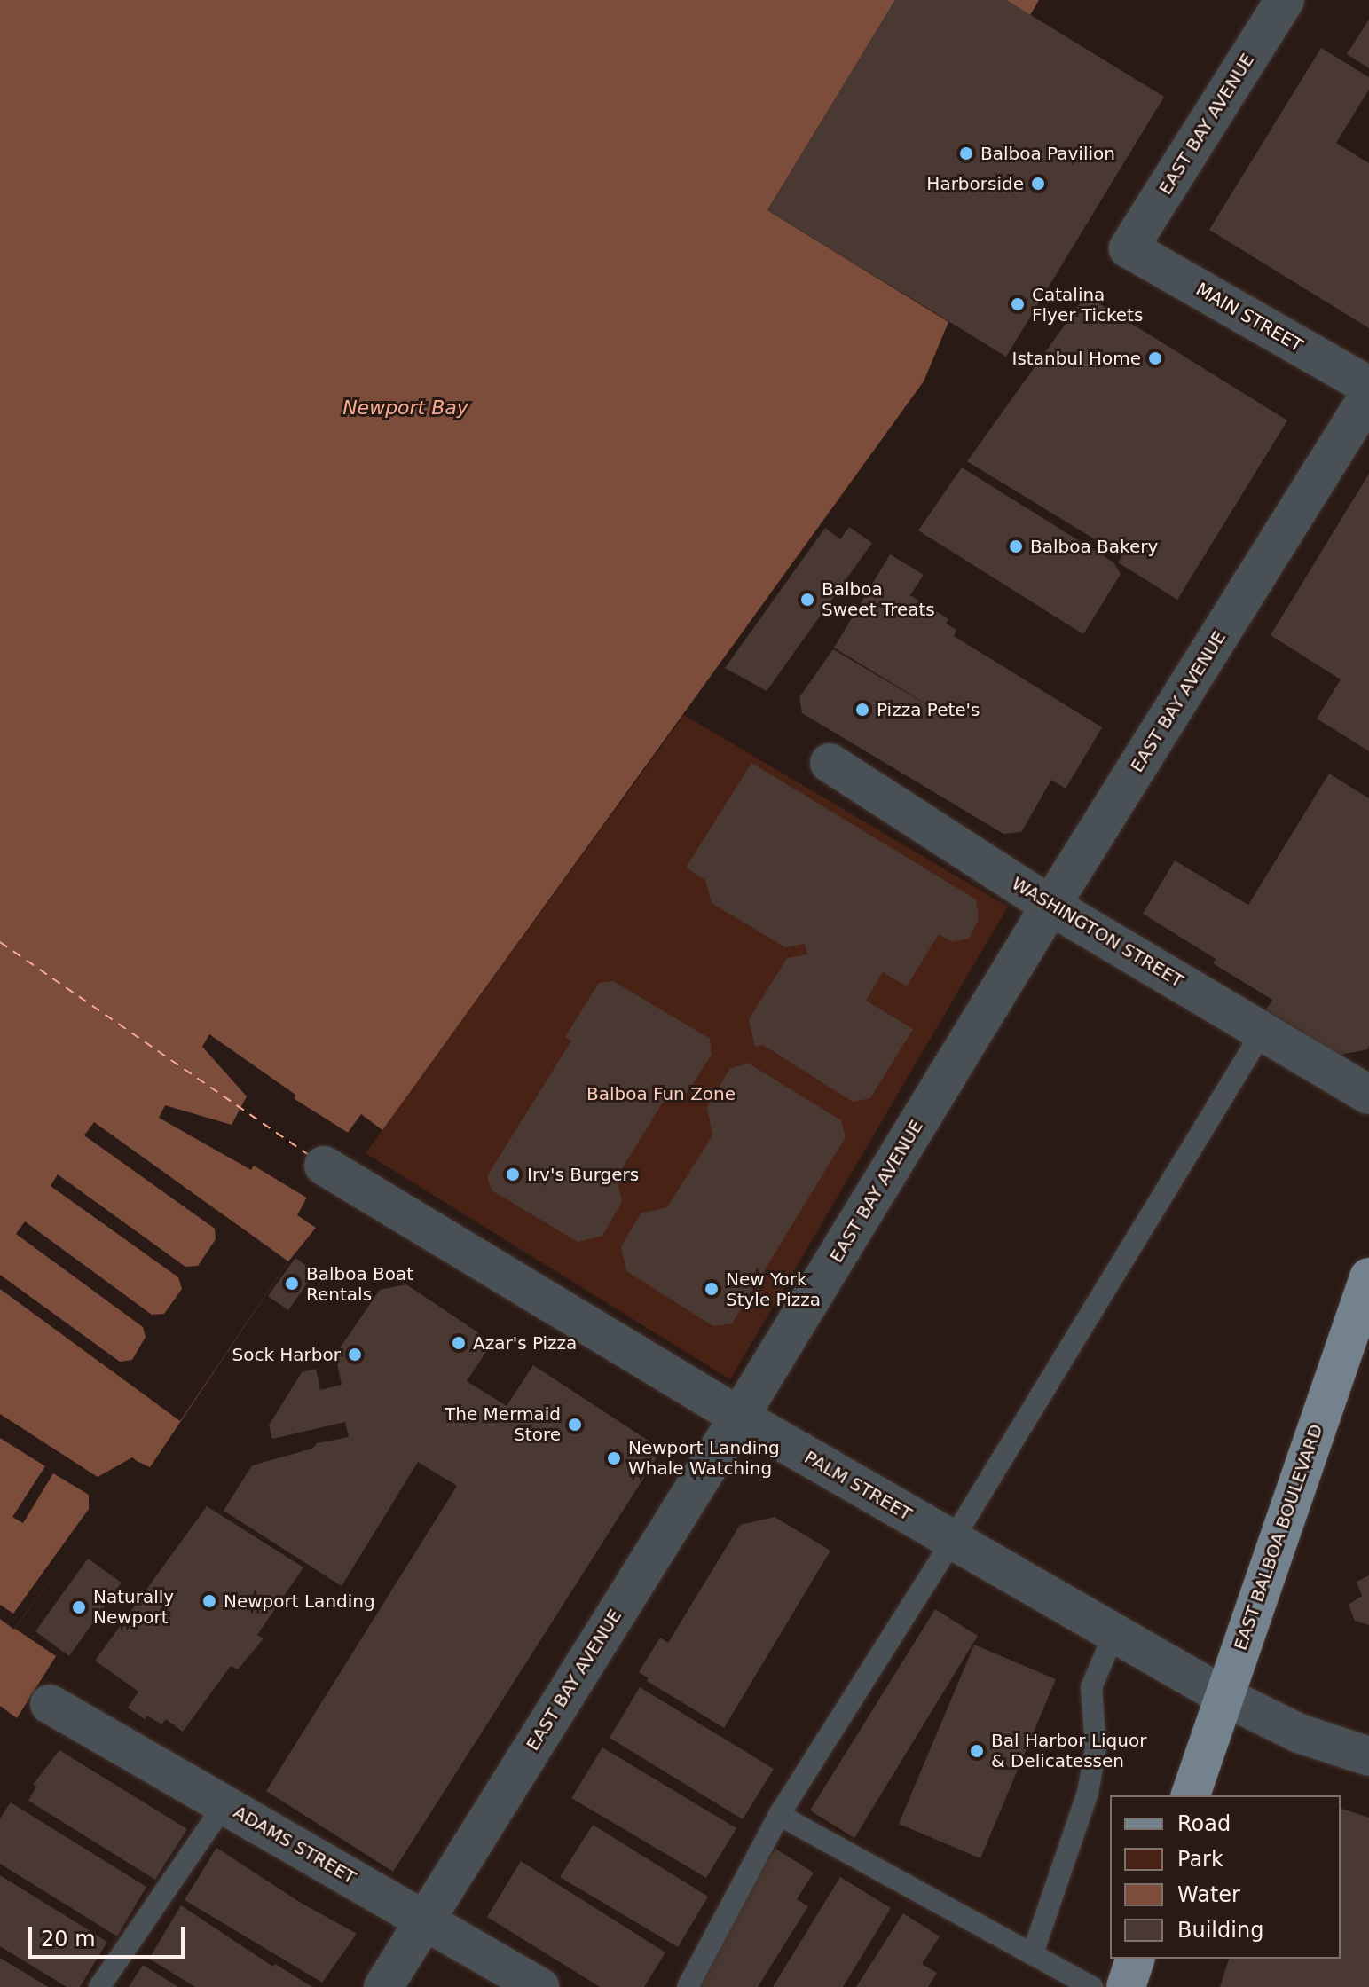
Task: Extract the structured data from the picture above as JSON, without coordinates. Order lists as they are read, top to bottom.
{
  "streets": {
    "main road": ["EAST BALBOA BOULEVARD"],
    "street": [
      "EAST BAY AVENUE",
      "MAIN STREET",
      "WASHINGTON STREET",
      "PALM STREET",
      "ADAMS STREET"
    ]
  },
  "crossings": [
    ["EAST BAY AVENUE", "MAIN STREET"],
    ["EAST BAY AVENUE", "WASHINGTON STREET"],
    ["EAST BAY AVENUE", "PALM STREET"],
    ["EAST BAY AVENUE", "ADAMS STREET"],
    ["PALM STREET", "EAST BALBOA BOULEVARD"]
  ],
  "water": ["Newport Bay"],
  "parks": ["Balboa Fun Zone"],
  "places": [
    "Balboa Pavilion",
    "Harborside",
    "Catalina Flyer Tickets",
    "Istanbul Home",
    "Balboa Bakery",
    "Balboa Sweet Treats",
    "Pizza Pete's",
    "Irv's Burgers",
    "Balboa Boat Rentals",
    "New York Style Pizza",
    "Azar's Pizza",
    "Sock Harbor",
    "The Mermaid Store",
    "Newport Landing Whale Watching",
    "Newport Landing",
    "Naturally Newport",
    "Bal Harbor Liquor & Delicatessen"
  ],
  "legend": [
    "Road",
    "Park",
    "Water",
    "Building"
  ],
  "scale_bar": "20 m"
}
